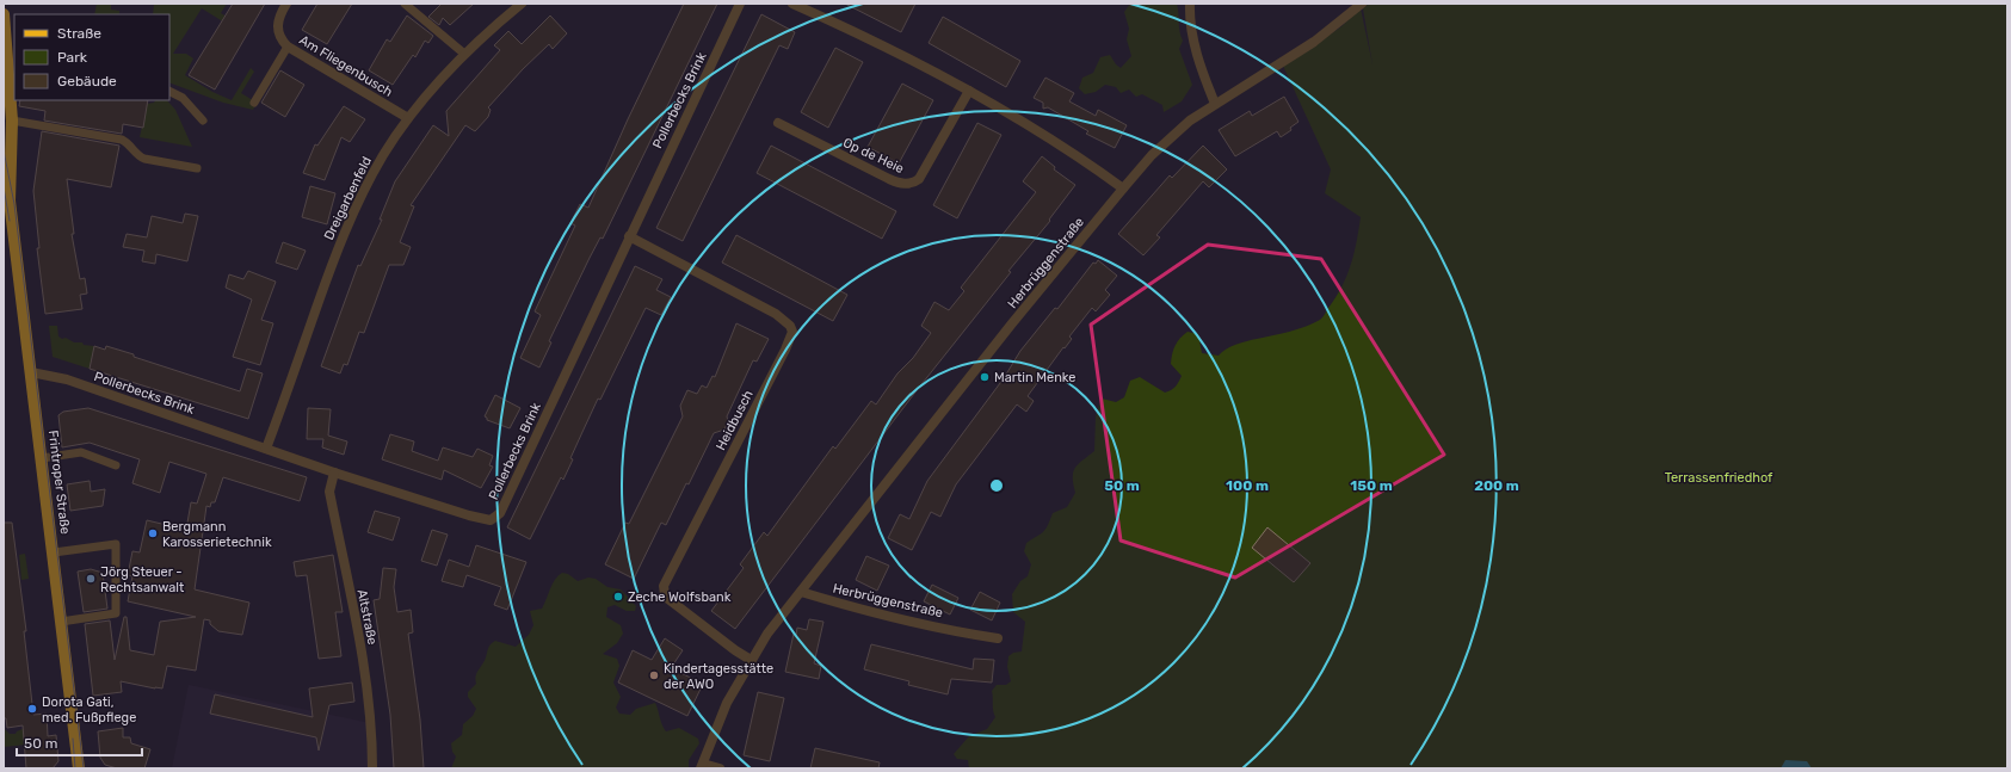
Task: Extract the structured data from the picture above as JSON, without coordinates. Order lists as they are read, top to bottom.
{
  "streets": {
    "main road": ["Frintroper Straße"],
    "street": [
      "Am Fliegenbusch",
      "Pollerbecks Brink",
      "Op de Heie",
      "Dreigarbenfeld",
      "Herbrüggenstraße",
      "Heidbusch",
      "Altstraße"
    ]
  },
  "crossings": [
    ["Am Fliegenbusch", "Dreigarbenfeld"],
    ["Pollerbecks Brink", "Dreigarbenfeld"],
    ["Pollerbecks Brink", "Heidbusch"],
    ["Pollerbecks Brink", "Frintroper Straße"],
    ["Pollerbecks Brink", "Altstraße"],
    ["Herbrüggenstraße", "Heidbusch"]
  ],
  "parks": ["Terrassenfriedhof"],
  "places": [
    "Martin Menke",
    "Bergmann Karosserietechnik",
    "Jörg Steuer - Rechtsanwalt",
    "Zeche Wolfsbank",
    "Kindertagesstätte der AWO",
    "Dorota Gati, med. Fußpflege"
  ],
  "legend": ["Straße", "Park", "Gebäude"],
  "scale_bar": "50 m",
  "rings": [
    "50 m",
    "100 m",
    "150 m",
    "200 m"
  ]
}
